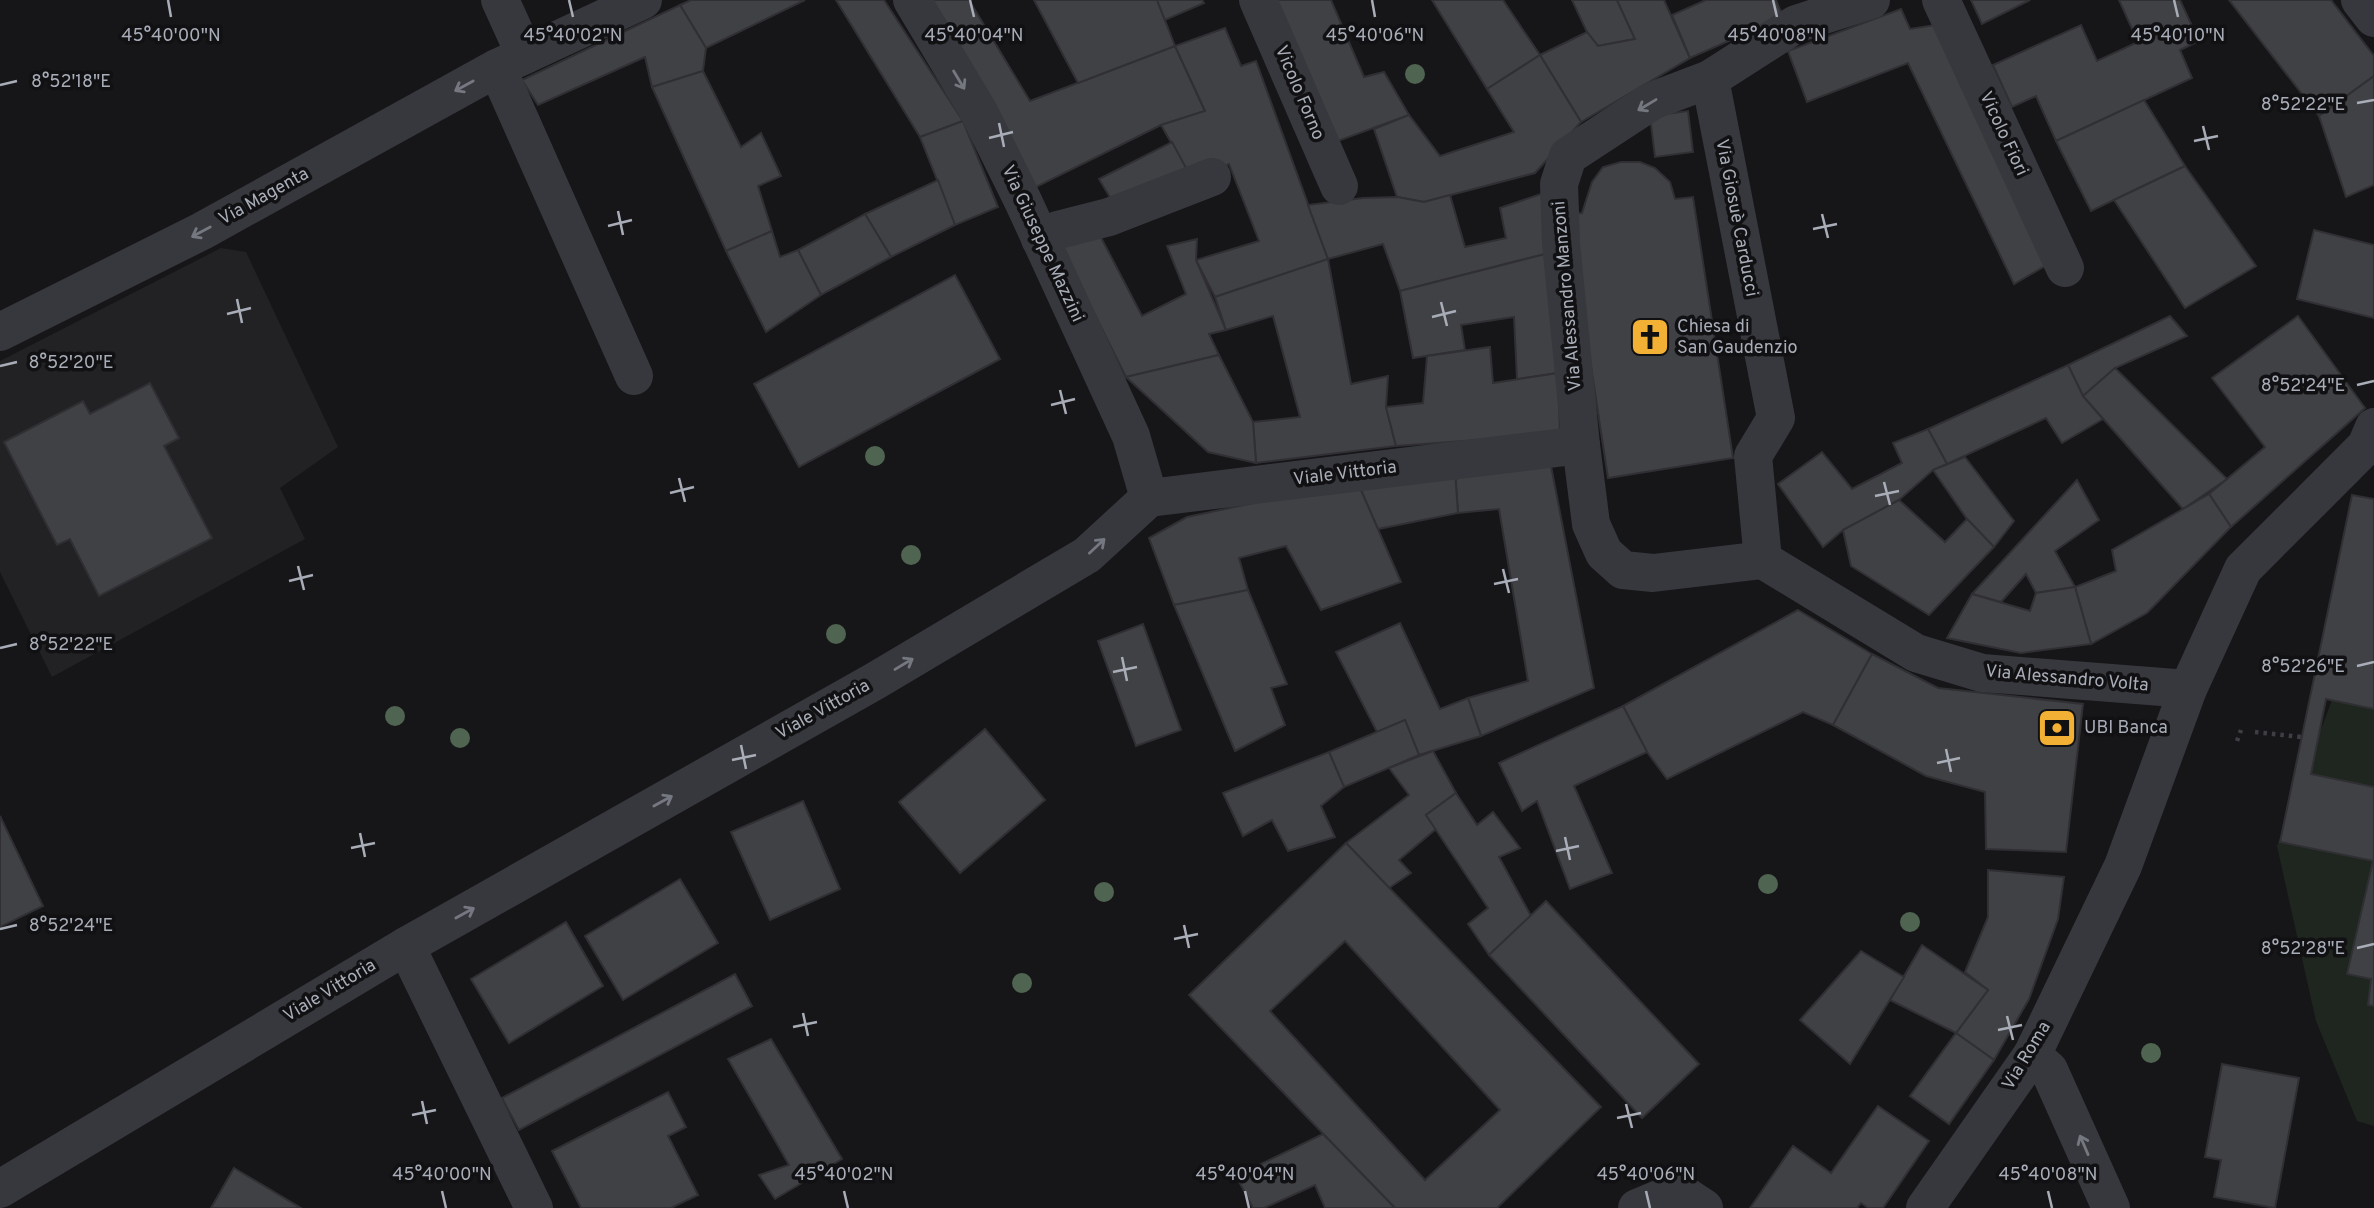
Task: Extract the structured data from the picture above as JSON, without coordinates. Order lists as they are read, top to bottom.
{
  "streets": {
    "street": [
      "Vicolo Forno",
      "Vicolo Fiori",
      "Via Magenta",
      "Via Giosuè Carducci",
      "Via Giuseppe Mazzini",
      "Via Alessandro Manzoni",
      "Viale Vittoria",
      "Via Alessandro Volta",
      "Via Roma"
    ]
  },
  "crossings": [
    ["Via Giosuè Carducci", "Via Alessandro Manzoni"],
    ["Via Giosuè Carducci", "Via Alessandro Volta"],
    ["Via Giuseppe Mazzini", "Viale Vittoria"],
    ["Via Alessandro Manzoni", "Viale Vittoria"],
    ["Via Alessandro Manzoni", "Via Alessandro Volta"],
    ["Via Alessandro Volta", "Via Roma"]
  ],
  "one_way": [
    "Via Magenta",
    "Via Giuseppe Mazzini",
    "Via Alessandro Manzoni",
    "Viale Vittoria"
  ],
  "places": {
    "church": ["Chiesa di San Gaudenzio"],
    "bank": ["UBI Banca"]
  },
  "coordinates": [
    "45°40'04\"N",
    "45°40'10\"N",
    "45°40'00\"N",
    "45°40'02\"N",
    "45°40'06\"N",
    "45°40'08\"N",
    "8°52'18\"E",
    "8°52'22\"E",
    "8°52'20\"E",
    "8°52'24\"E",
    "8°52'26\"E",
    "8°52'28\"E"
  ]
}
